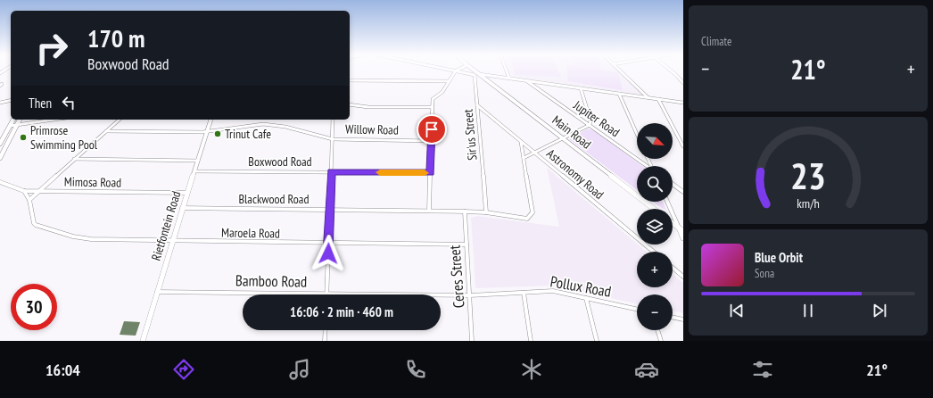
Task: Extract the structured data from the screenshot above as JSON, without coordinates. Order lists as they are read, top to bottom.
{
  "streets": {
    "street": [
      "Jupiter Road",
      "Willow Road",
      "Main Road",
      "Sir'us Street",
      "Boxwood Road",
      "Astronomy Road",
      "Mimosa Road",
      "Blackwood Road",
      "Rietfontein Road",
      "Maroela Road",
      "Ceres Street",
      "Bamboo Road",
      "Pollux Road"
    ]
  },
  "crossings": [
    ["Willow Road", "Rietfontein Road"],
    ["Sir'us Street", "Astronomy Road"],
    ["Sir'us Street", "Blackwood Road"],
    ["Boxwood Road", "Rietfontein Road"],
    ["Mimosa Road", "Rietfontein Road"],
    ["Blackwood Road", "Rietfontein Road"],
    ["Blackwood Road", "Ceres Street"],
    ["Rietfontein Road", "Maroela Road"],
    ["Rietfontein Road", "Bamboo Road"],
    ["Maroela Road", "Ceres Street"],
    ["Ceres Street", "Bamboo Road"],
    ["Ceres Street", "Pollux Road"],
    ["Bamboo Road", "Pollux Road"]
  ],
  "places": ["Trinut Cafe", "Primrose Swimming Pool"],
  "north": "bottom right",
  "page": {
    "tile": "Climate",
    "turn": ["170 m", "Boxwood Road"],
    "heat": ["−", "21°", "+"],
    "then": "Then",
    "map_buttons": ["+", "−"],
    "song": ["Blue Orbit", "Sona"],
    "limit": "30",
    "trip": "16:06 · 2 min · 460 m",
    "tabs": ["16:04", "21°"],
    "gauge": ["23", "km/h"]
  }
}
